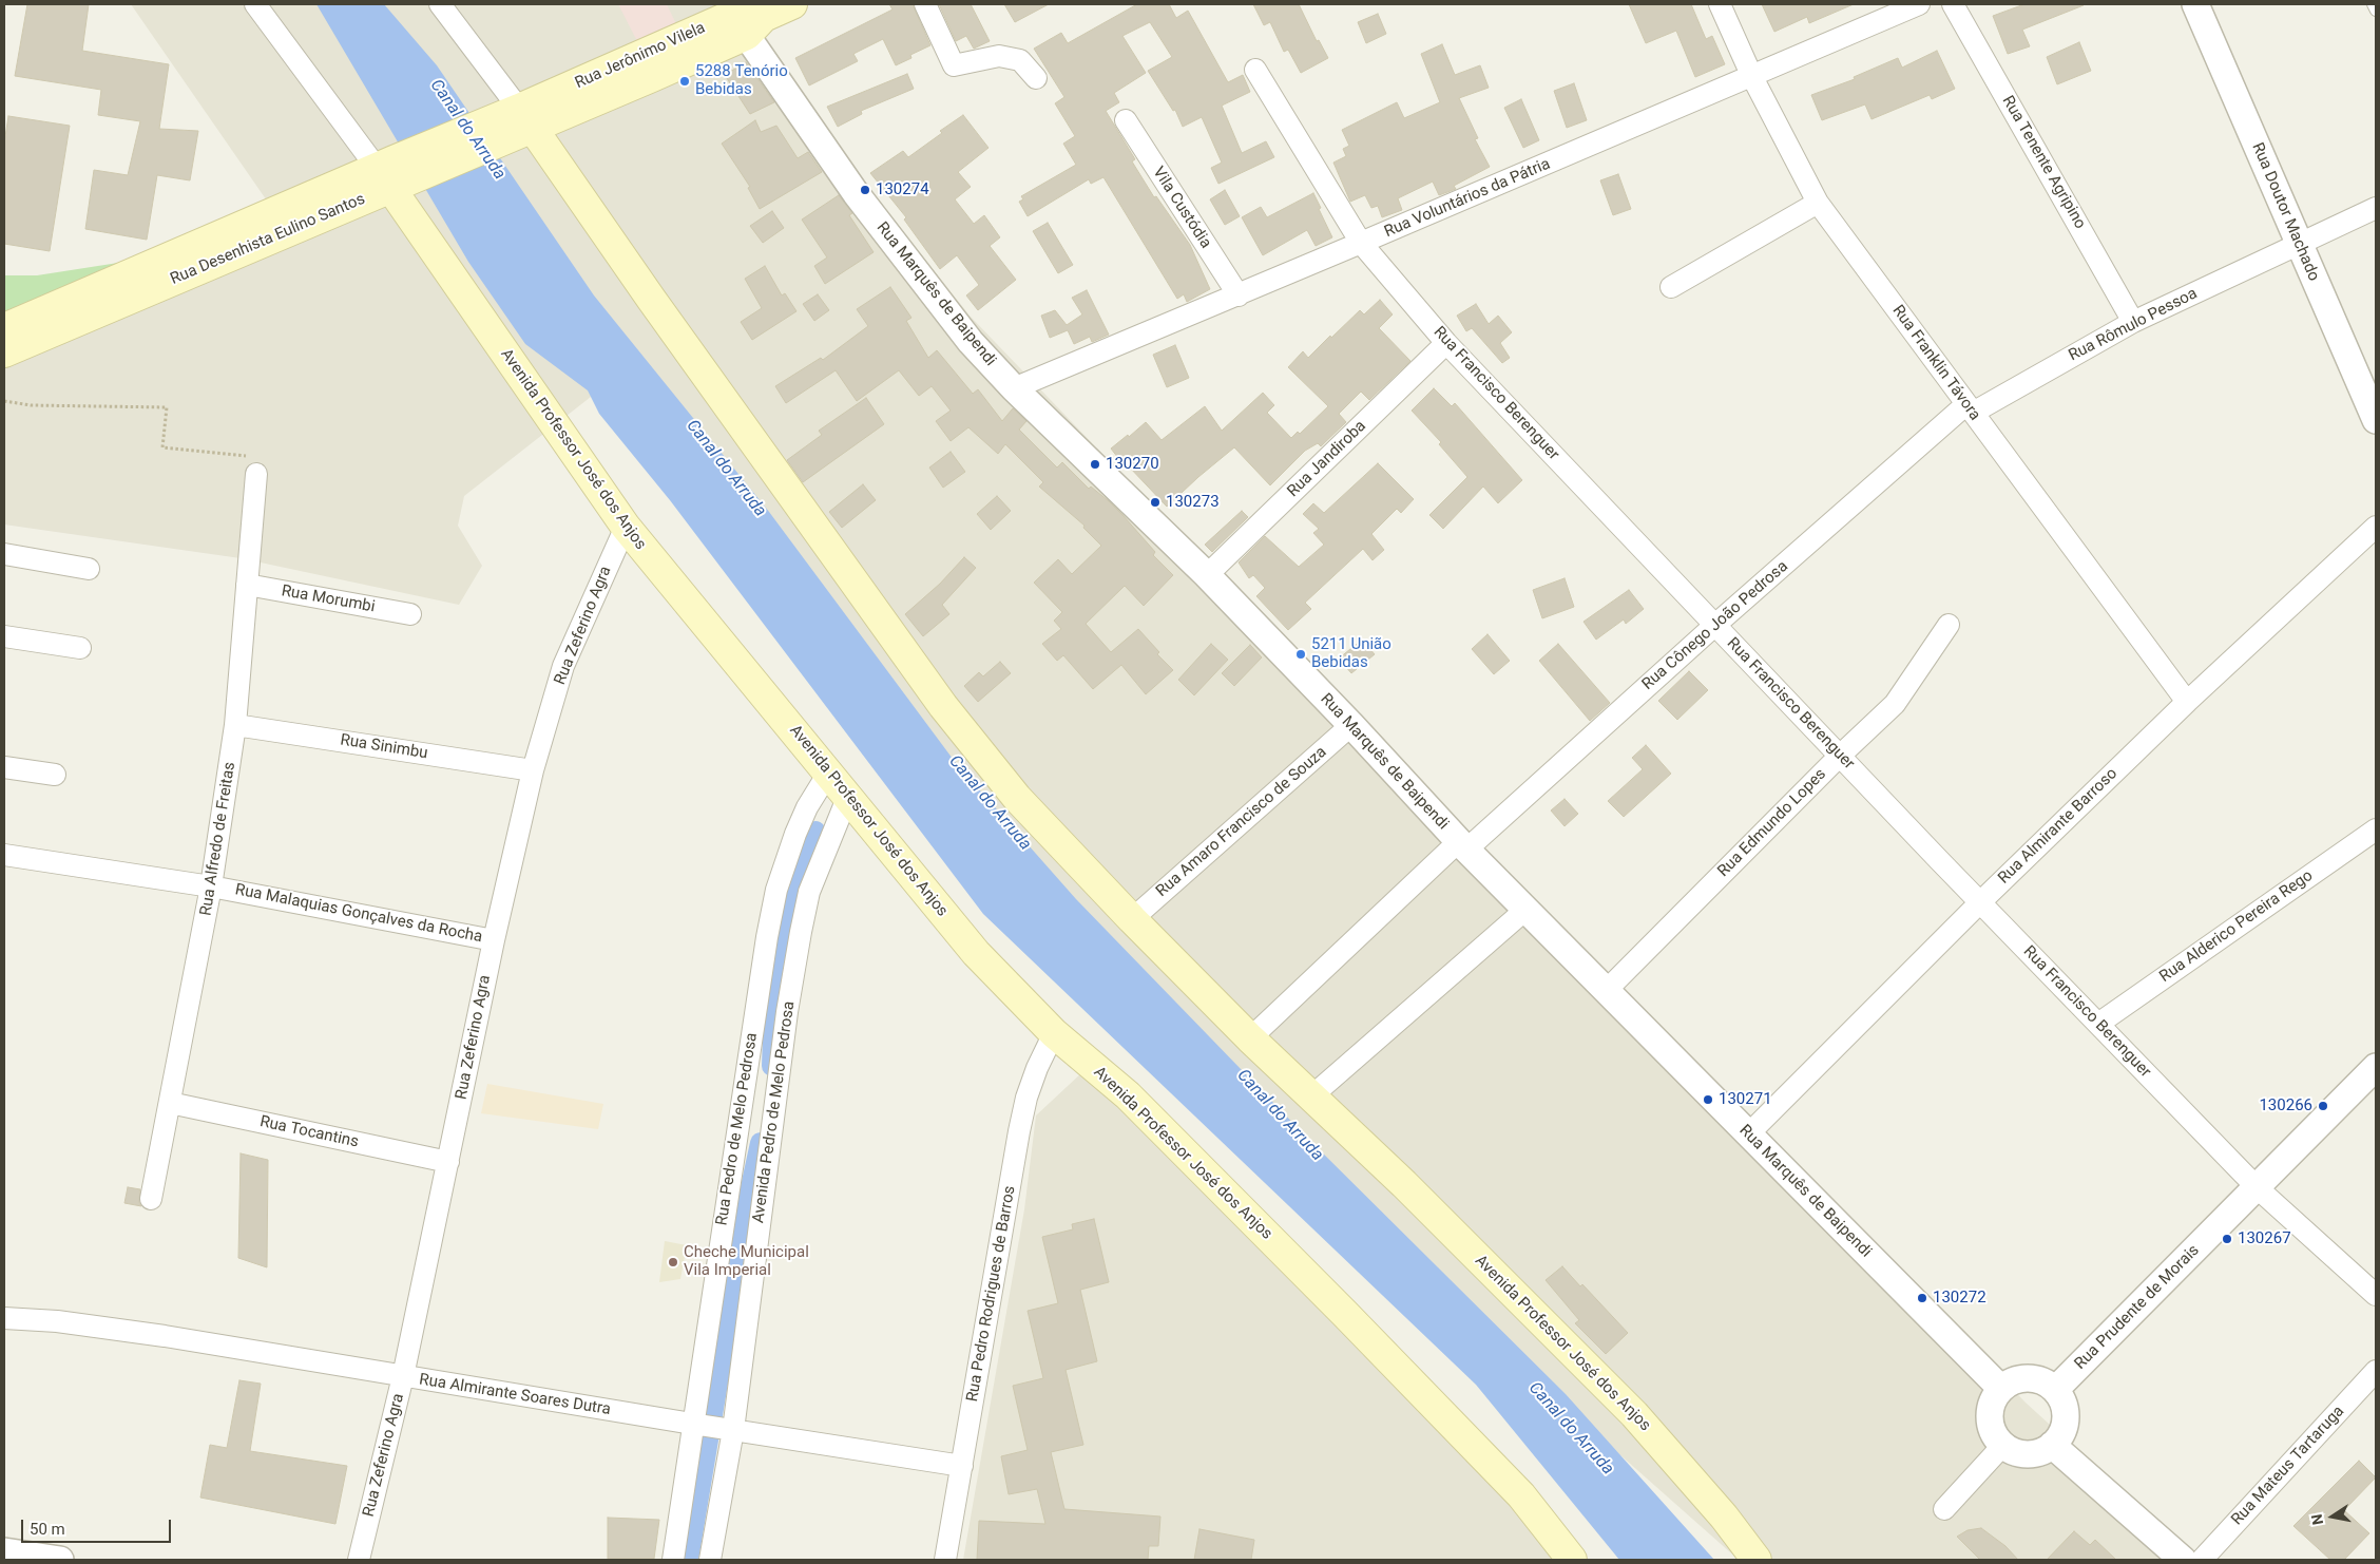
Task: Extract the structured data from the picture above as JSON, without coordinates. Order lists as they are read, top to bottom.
{
  "streets": {
    "main road": ["Rua Jerônimo Vilela", "Rua Desenhista Eulino Santos", "Avenida Professor José dos Anjos"],
    "street": [
      "Rua Tenente Agripino",
      "Rua Voluntários da Pátria",
      "Vila Custódia",
      "Rua Doutor Machado",
      "Rua Marquês de Baipendi",
      "Rua Rômulo Pessoa",
      "Rua Franklin Távora",
      "Rua Francisco Berenguer",
      "Rua Jandiroba",
      "Rua Morumbi",
      "Rua Zeferino Agra",
      "Rua Cônego João Pedrosa",
      "Rua Sinimbu",
      "Rua Amaro Francisco de Souza",
      "Rua Edmundo Lopes",
      "Rua Almirante Barroso",
      "Rua Alfredo de Freitas",
      "Rua Malaquias Gonçalves da Rocha",
      "Rua Alderico Pereira Rego",
      "Avenida Pedro de Melo Pedrosa",
      "Rua Pedro de Melo Pedrosa",
      "Rua Tocantins",
      "Rua Pedro Rodrigues de Barros",
      "Rua Prudente de Morais",
      "Rua Almirante Soares Dutra",
      "Rua Mateus Tartaruga"
    ]
  },
  "crossings": [
    ["Rua Jerônimo Vilela", "Rua Desenhista Eulino Santos"],
    ["Rua Jerônimo Vilela", "Rua Marquês de Baipendi"],
    ["Rua Jerônimo Vilela", "Avenida Professor José dos Anjos"],
    ["Rua Tenente Agripino", "Rua Rômulo Pessoa"],
    ["Rua Voluntários da Pátria", "Vila Custódia"],
    ["Rua Voluntários da Pátria", "Rua Marquês de Baipendi"],
    ["Rua Voluntários da Pátria", "Rua Franklin Távora"],
    ["Rua Voluntários da Pátria", "Rua Francisco Berenguer"],
    ["Rua Doutor Machado", "Rua Rômulo Pessoa"],
    ["Rua Desenhista Eulino Santos", "Avenida Professor José dos Anjos"],
    ["Rua Marquês de Baipendi", "Rua Jandiroba"],
    ["Rua Marquês de Baipendi", "Rua Cônego João Pedrosa"],
    ["Rua Marquês de Baipendi", "Rua Amaro Francisco de Souza"],
    ["Rua Marquês de Baipendi", "Rua Edmundo Lopes"],
    ["Rua Marquês de Baipendi", "Rua Almirante Barroso"],
    ["Rua Marquês de Baipendi", "Rua Prudente de Morais"],
    ["Rua Rômulo Pessoa", "Rua Franklin Távora"],
    ["Rua Rômulo Pessoa", "Rua Cônego João Pedrosa"],
    ["Rua Franklin Távora", "Rua Cônego João Pedrosa"],
    ["Rua Franklin Távora", "Rua Almirante Barroso"],
    ["Rua Francisco Berenguer", "Rua Jandiroba"],
    ["Rua Francisco Berenguer", "Rua Cônego João Pedrosa"],
    ["Rua Francisco Berenguer", "Rua Edmundo Lopes"],
    ["Rua Francisco Berenguer", "Rua Almirante Barroso"],
    ["Rua Francisco Berenguer", "Rua Alderico Pereira Rego"],
    ["Rua Francisco Berenguer", "Rua Prudente de Morais"],
    ["Avenida Professor José dos Anjos", "Rua Zeferino Agra"],
    ["Avenida Professor José dos Anjos", "Rua Cônego João Pedrosa"],
    ["Avenida Professor José dos Anjos", "Rua Amaro Francisco de Souza"],
    ["Avenida Professor José dos Anjos", "Avenida Pedro de Melo Pedrosa"],
    ["Avenida Professor José dos Anjos", "Rua Pedro de Melo Pedrosa"],
    ["Avenida Professor José dos Anjos", "Rua Pedro Rodrigues de Barros"],
    ["Rua Morumbi", "Rua Alfredo de Freitas"],
    ["Rua Zeferino Agra", "Rua Sinimbu"],
    ["Rua Zeferino Agra", "Rua Malaquias Gonçalves da Rocha"],
    ["Rua Zeferino Agra", "Rua Tocantins"],
    ["Rua Zeferino Agra", "Rua Almirante Soares Dutra"],
    ["Rua Sinimbu", "Rua Alfredo de Freitas"],
    ["Rua Alfredo de Freitas", "Rua Malaquias Gonçalves da Rocha"],
    ["Rua Alfredo de Freitas", "Rua Tocantins"],
    ["Avenida Pedro de Melo Pedrosa", "Rua Almirante Soares Dutra"],
    ["Rua Pedro de Melo Pedrosa", "Rua Almirante Soares Dutra"],
    ["Rua Pedro Rodrigues de Barros", "Rua Almirante Soares Dutra"]
  ],
  "water": ["Canal do Arruda"],
  "places": [
    "5288 Tenório Bebidas",
    "130274",
    "130270",
    "130273",
    "5211 União Bebidas",
    "130271",
    "130266",
    "130267",
    "Cheche Municipal Vila Imperial",
    "130272"
  ],
  "scale_bar": "50 m",
  "north": "left"
}
